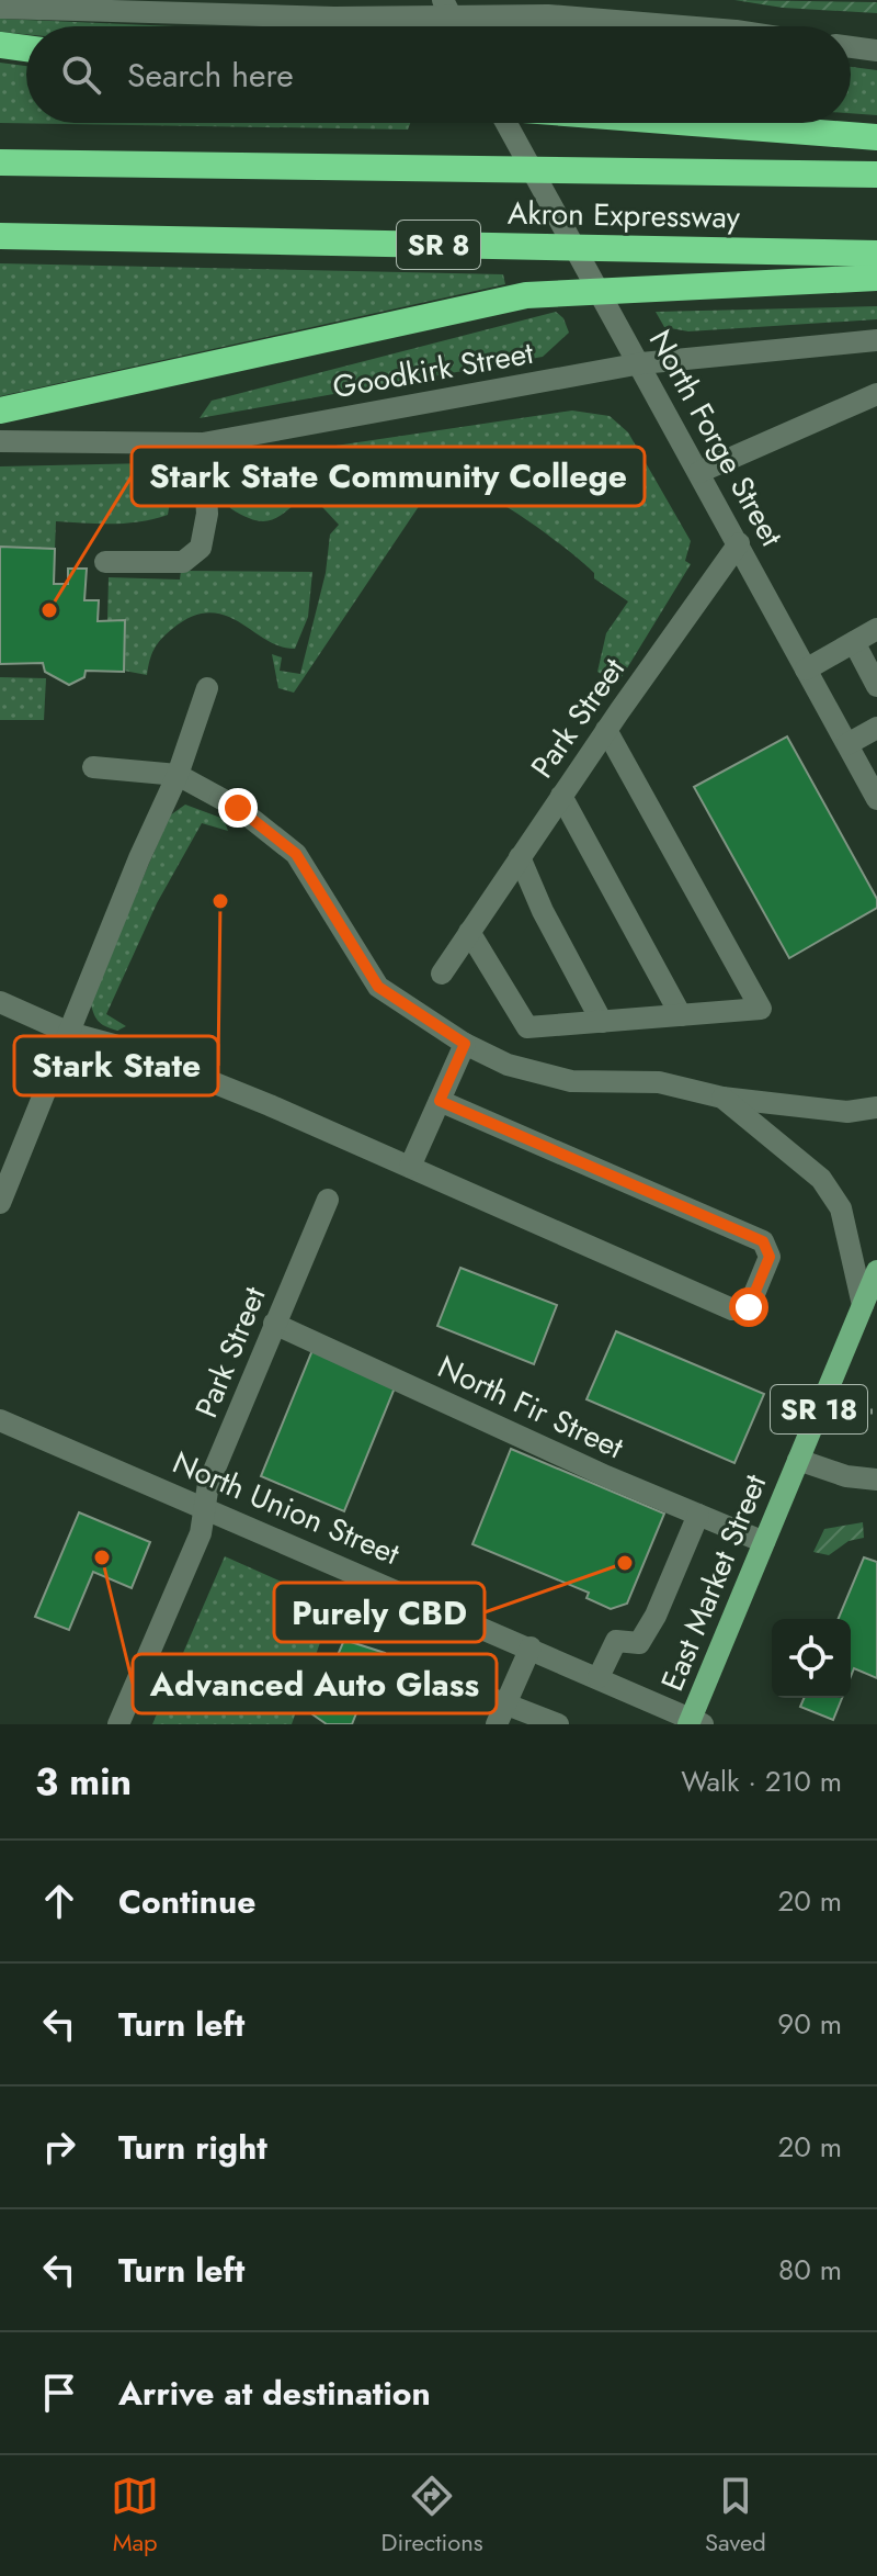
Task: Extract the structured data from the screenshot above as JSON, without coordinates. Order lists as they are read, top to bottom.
{
  "streets": {
    "highway": ["Akron Expressway", "SR 8"],
    "main road": ["SR 18", "East Market Street"],
    "street": [
      "Goodkirk Street",
      "North Forge Street",
      "Park Street",
      "North Fir Street",
      "North Union Street"
    ]
  },
  "crossings": [
    ["Goodkirk Street", "North Forge Street"],
    ["North Forge Street", "Park Street"],
    ["Park Street", "North Fir Street"],
    ["Park Street", "North Union Street"],
    ["North Fir Street", "East Market Street"],
    ["North Union Street", "East Market Street"]
  ],
  "places": [
    "Stark State Community College",
    "Stark State",
    "Advanced Auto Glass",
    "Purely CBD"
  ],
  "page": {
    "search": "Search here",
    "heading": ["3 min", "Walk · 210 m"],
    "list": [
      ["Continue", "20 m"],
      ["Turn left", "90 m"],
      ["Turn right", "20 m"],
      ["Turn left", "80 m"],
      "Arrive at destination"
    ],
    "nav": ["Map", "Directions", "Saved"]
  }
}
